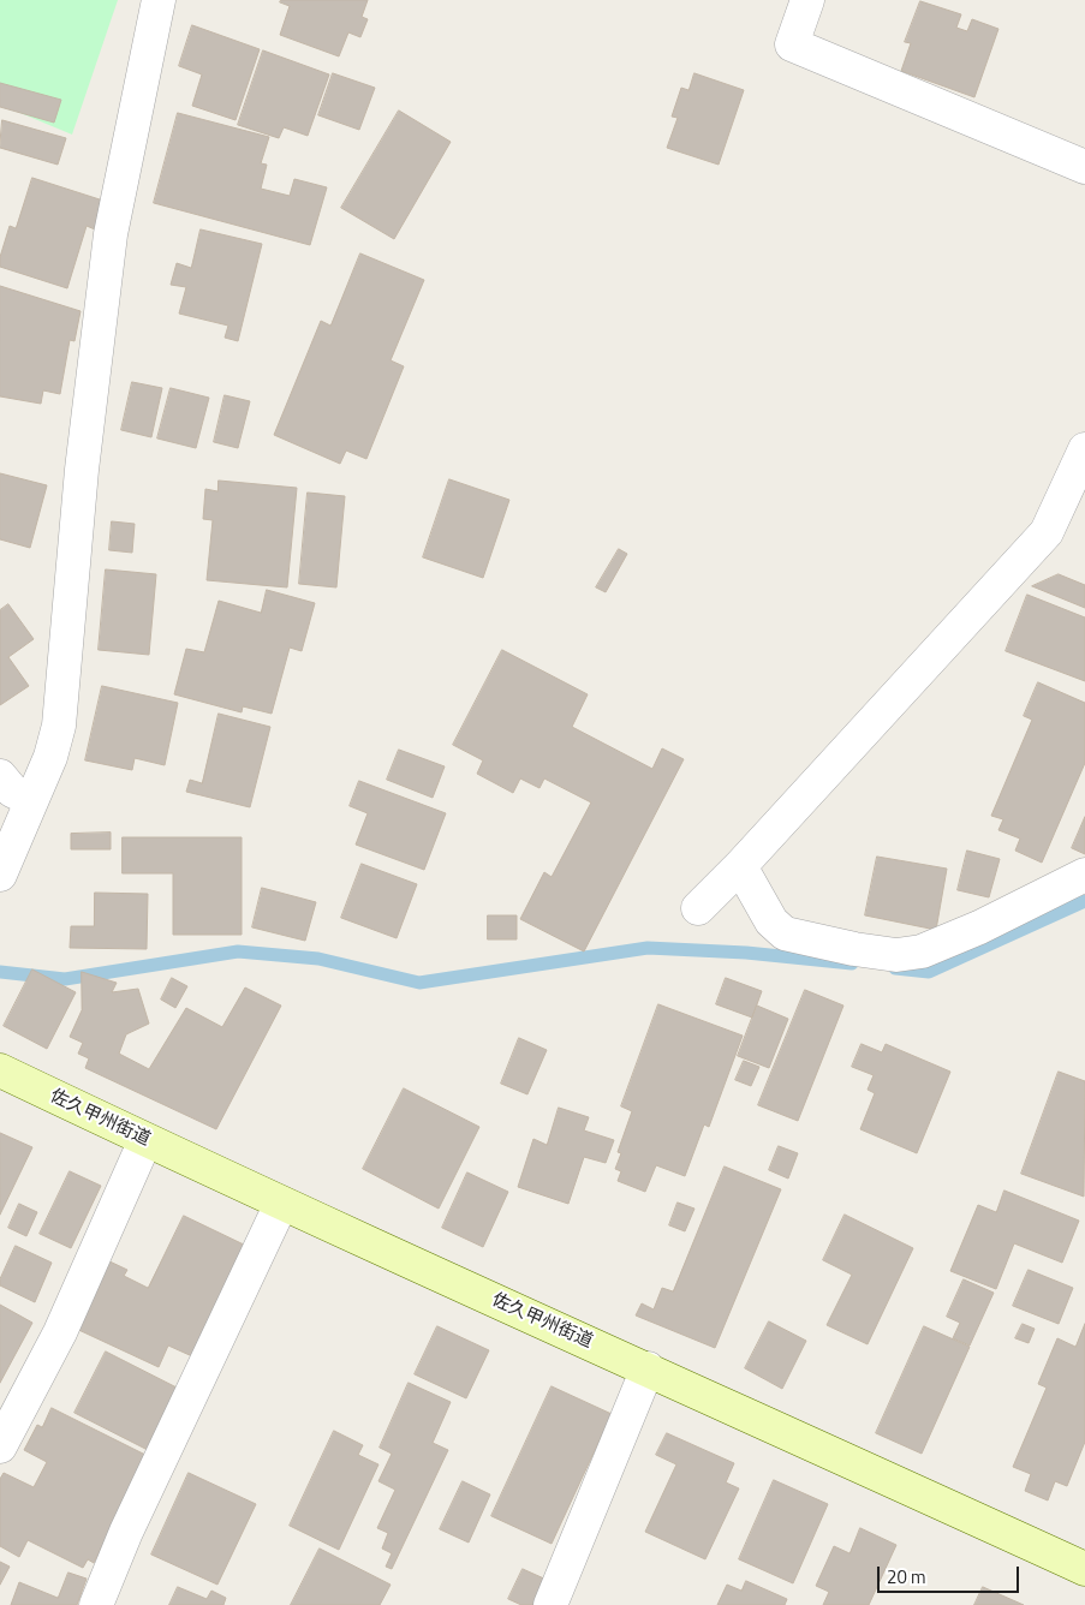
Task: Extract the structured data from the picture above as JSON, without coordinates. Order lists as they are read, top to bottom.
{
  "streets": {
    "street": ["佐久甲州街道"]
  },
  "scale_bar": "20 m"
}
